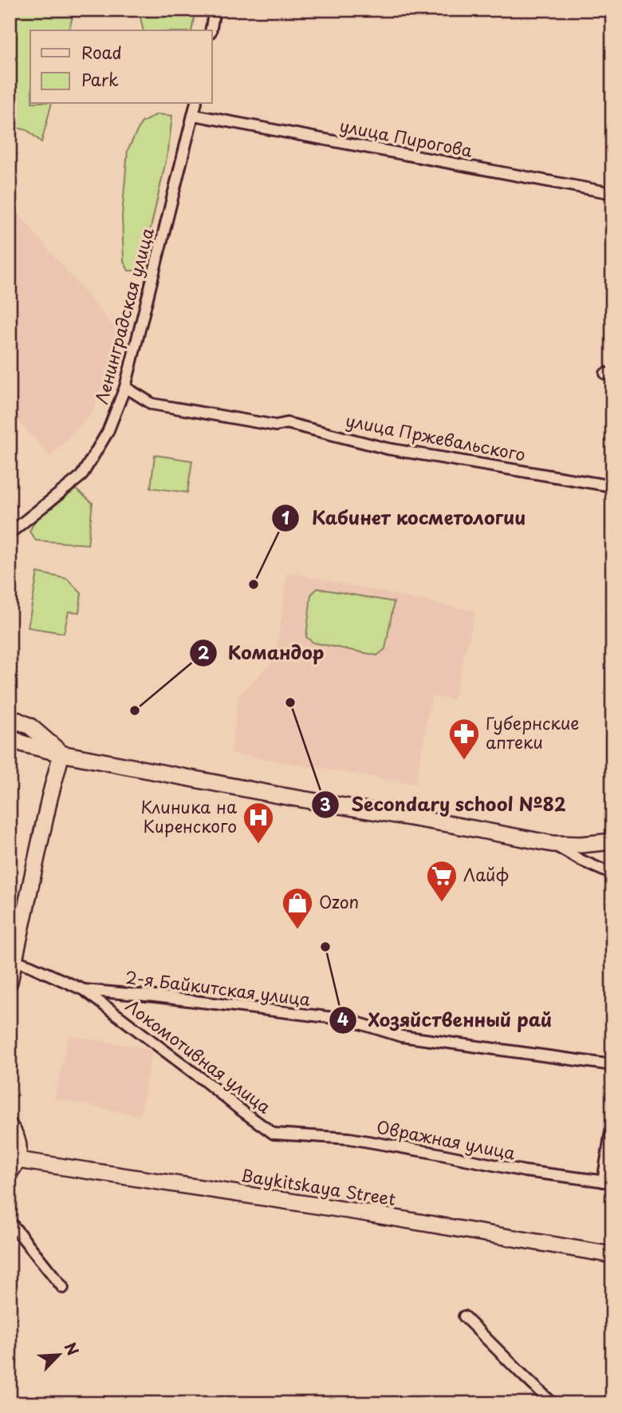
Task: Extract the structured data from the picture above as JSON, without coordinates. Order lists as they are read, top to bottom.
{
  "streets": {
    "main road": ["Baykitskaya Street"],
    "street": [
      "улица Пирогова",
      "Ленинградская улица",
      "улица Пржевальского",
      "2-я Байкитская улица",
      "Локомотивная улица",
      "Овражная улица"
    ]
  },
  "crossings": [
    ["улица Пирогова", "Ленинградская улица"],
    ["Ленинградская улица", "улица Пржевальского"],
    ["2-я Байкитская улица", "Локомотивная улица"],
    ["Локомотивная улица", "Овражная улица"]
  ],
  "places": {
    "other": [
      "Кабинет косметологии",
      "Secondary school №82",
      "Командор",
      "Хозяйственный рай"
    ],
    "pharmacy": ["Губернские аптеки"],
    "hospital": ["Клиника на Киренского"],
    "supermarket": ["Лайф"],
    "shop": ["Ozon"]
  },
  "legend": ["Road", "Park"],
  "north": "top right"
}
